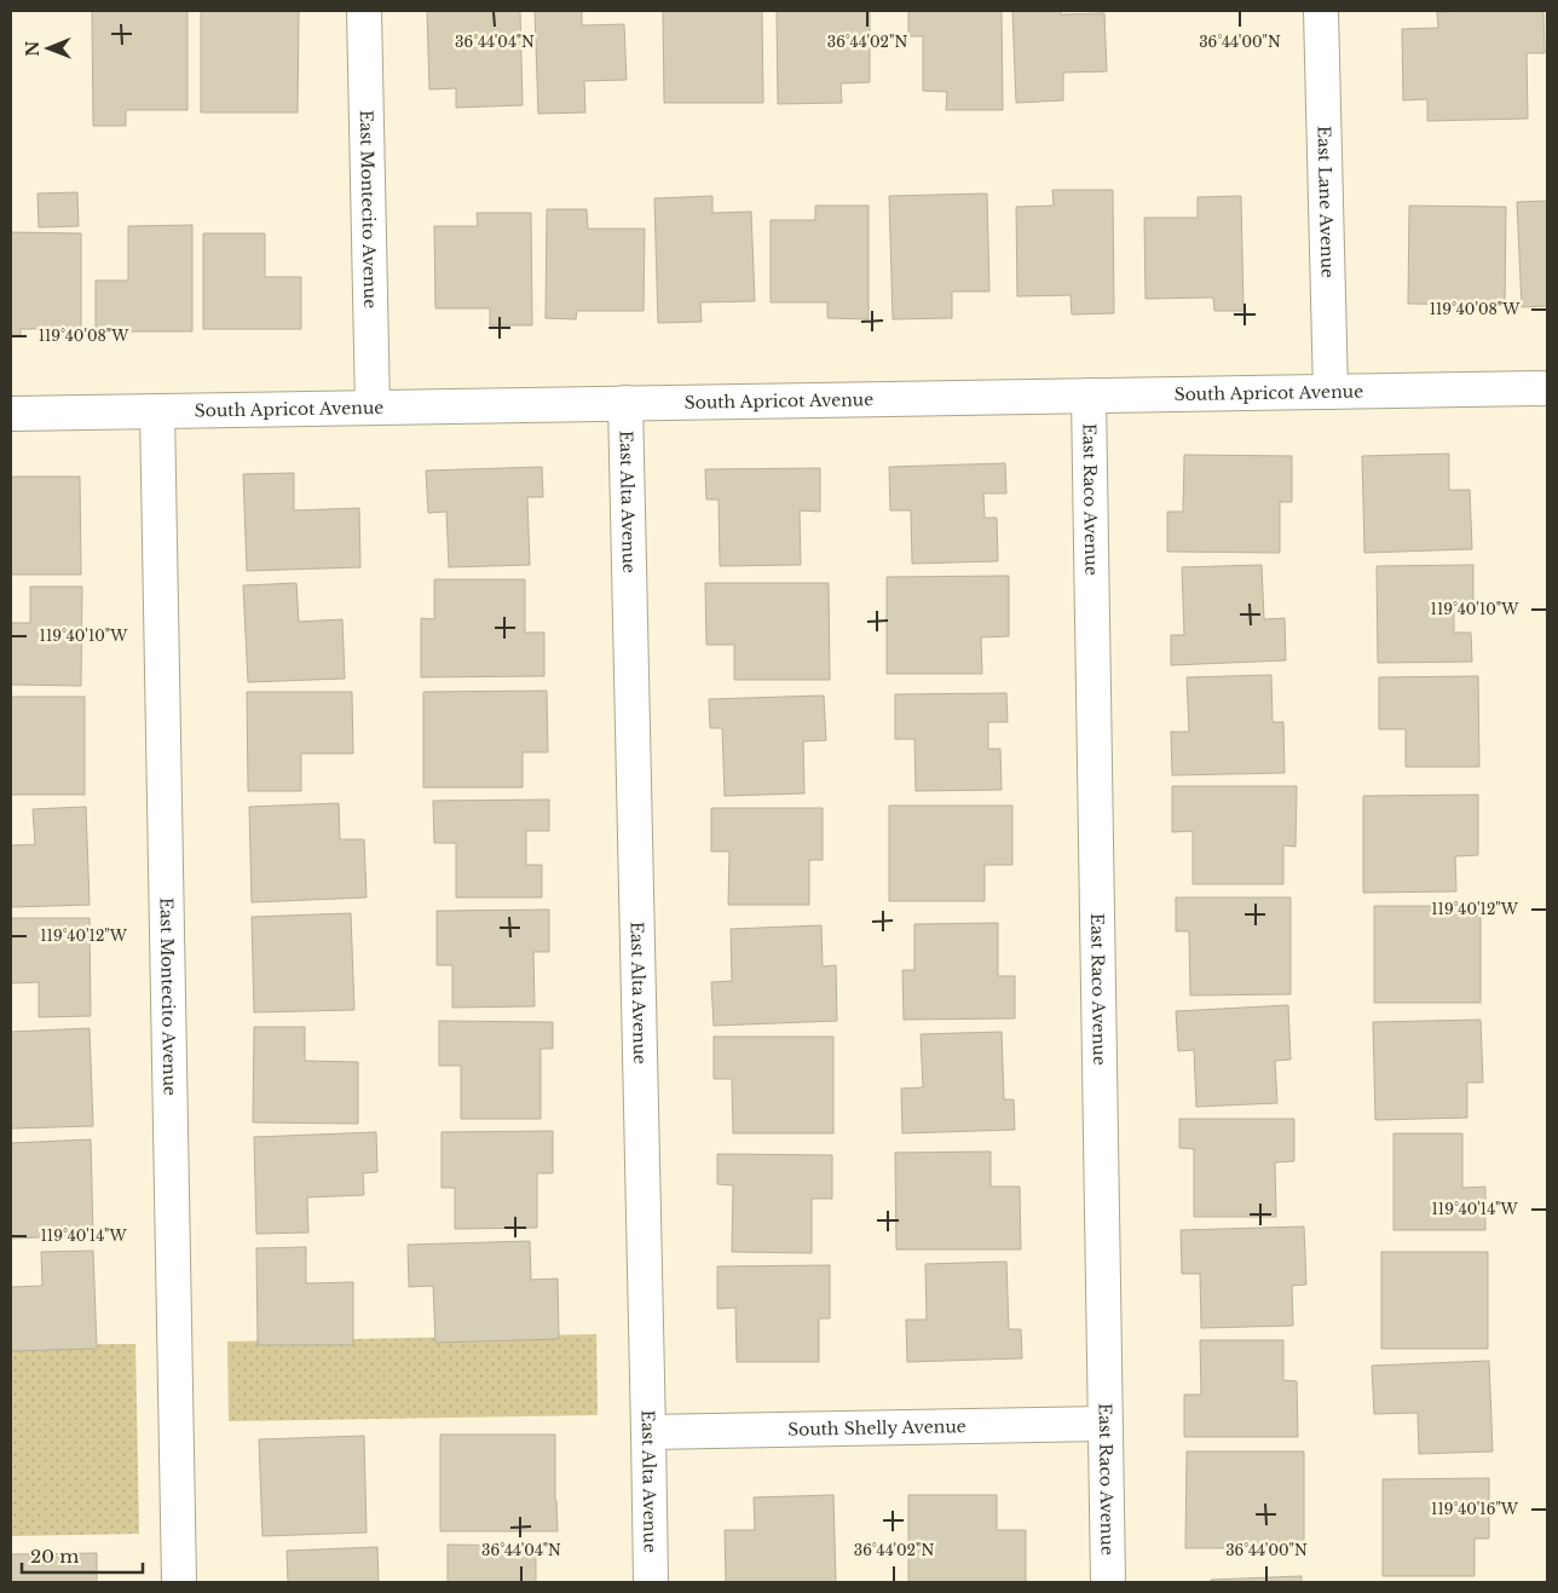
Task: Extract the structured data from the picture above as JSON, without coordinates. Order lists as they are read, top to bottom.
{
  "streets": {
    "street": [
      "East Lane Avenue",
      "East Montecito Avenue",
      "South Apricot Avenue",
      "East Raco Avenue",
      "East Alta Avenue",
      "South Shelly Avenue"
    ]
  },
  "crossings": [
    ["East Lane Avenue", "South Apricot Avenue"],
    ["East Montecito Avenue", "South Apricot Avenue"],
    ["South Apricot Avenue", "East Raco Avenue"],
    ["South Apricot Avenue", "East Alta Avenue"],
    ["East Raco Avenue", "South Shelly Avenue"],
    ["East Alta Avenue", "South Shelly Avenue"]
  ],
  "scale_bar": "20 m",
  "north": "left",
  "coordinates": [
    "36°44'04\"N",
    "36°44'02\"N",
    "36°44'00\"N",
    "119°40'08\"W",
    "119°40'10\"W",
    "119°40'12\"W",
    "119°40'14\"W",
    "119°40'16\"W"
  ]
}
